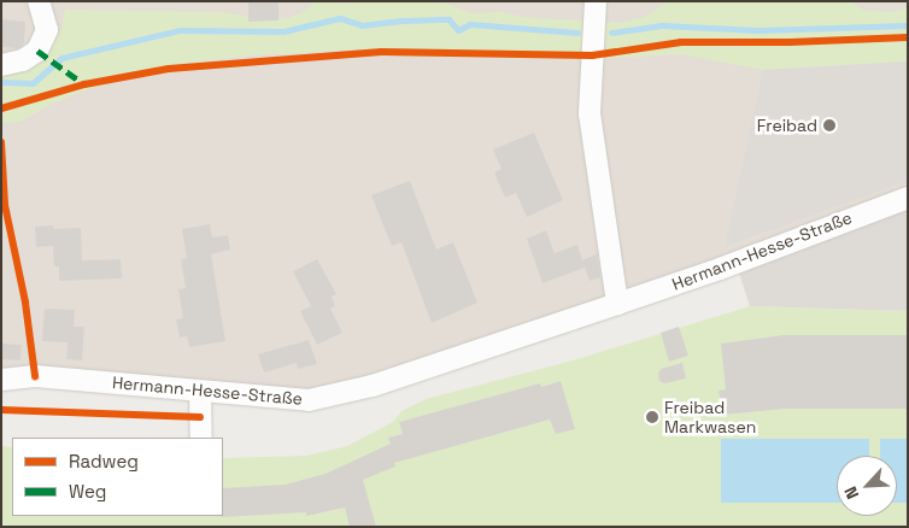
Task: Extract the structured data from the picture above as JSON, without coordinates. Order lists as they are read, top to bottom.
{
  "streets": {
    "street": ["Hermann-Hesse-Straße"]
  },
  "places": ["Freibad", "Freibad Markwasen"],
  "legend": ["Radweg", "Weg"],
  "north": "bottom left"
}
